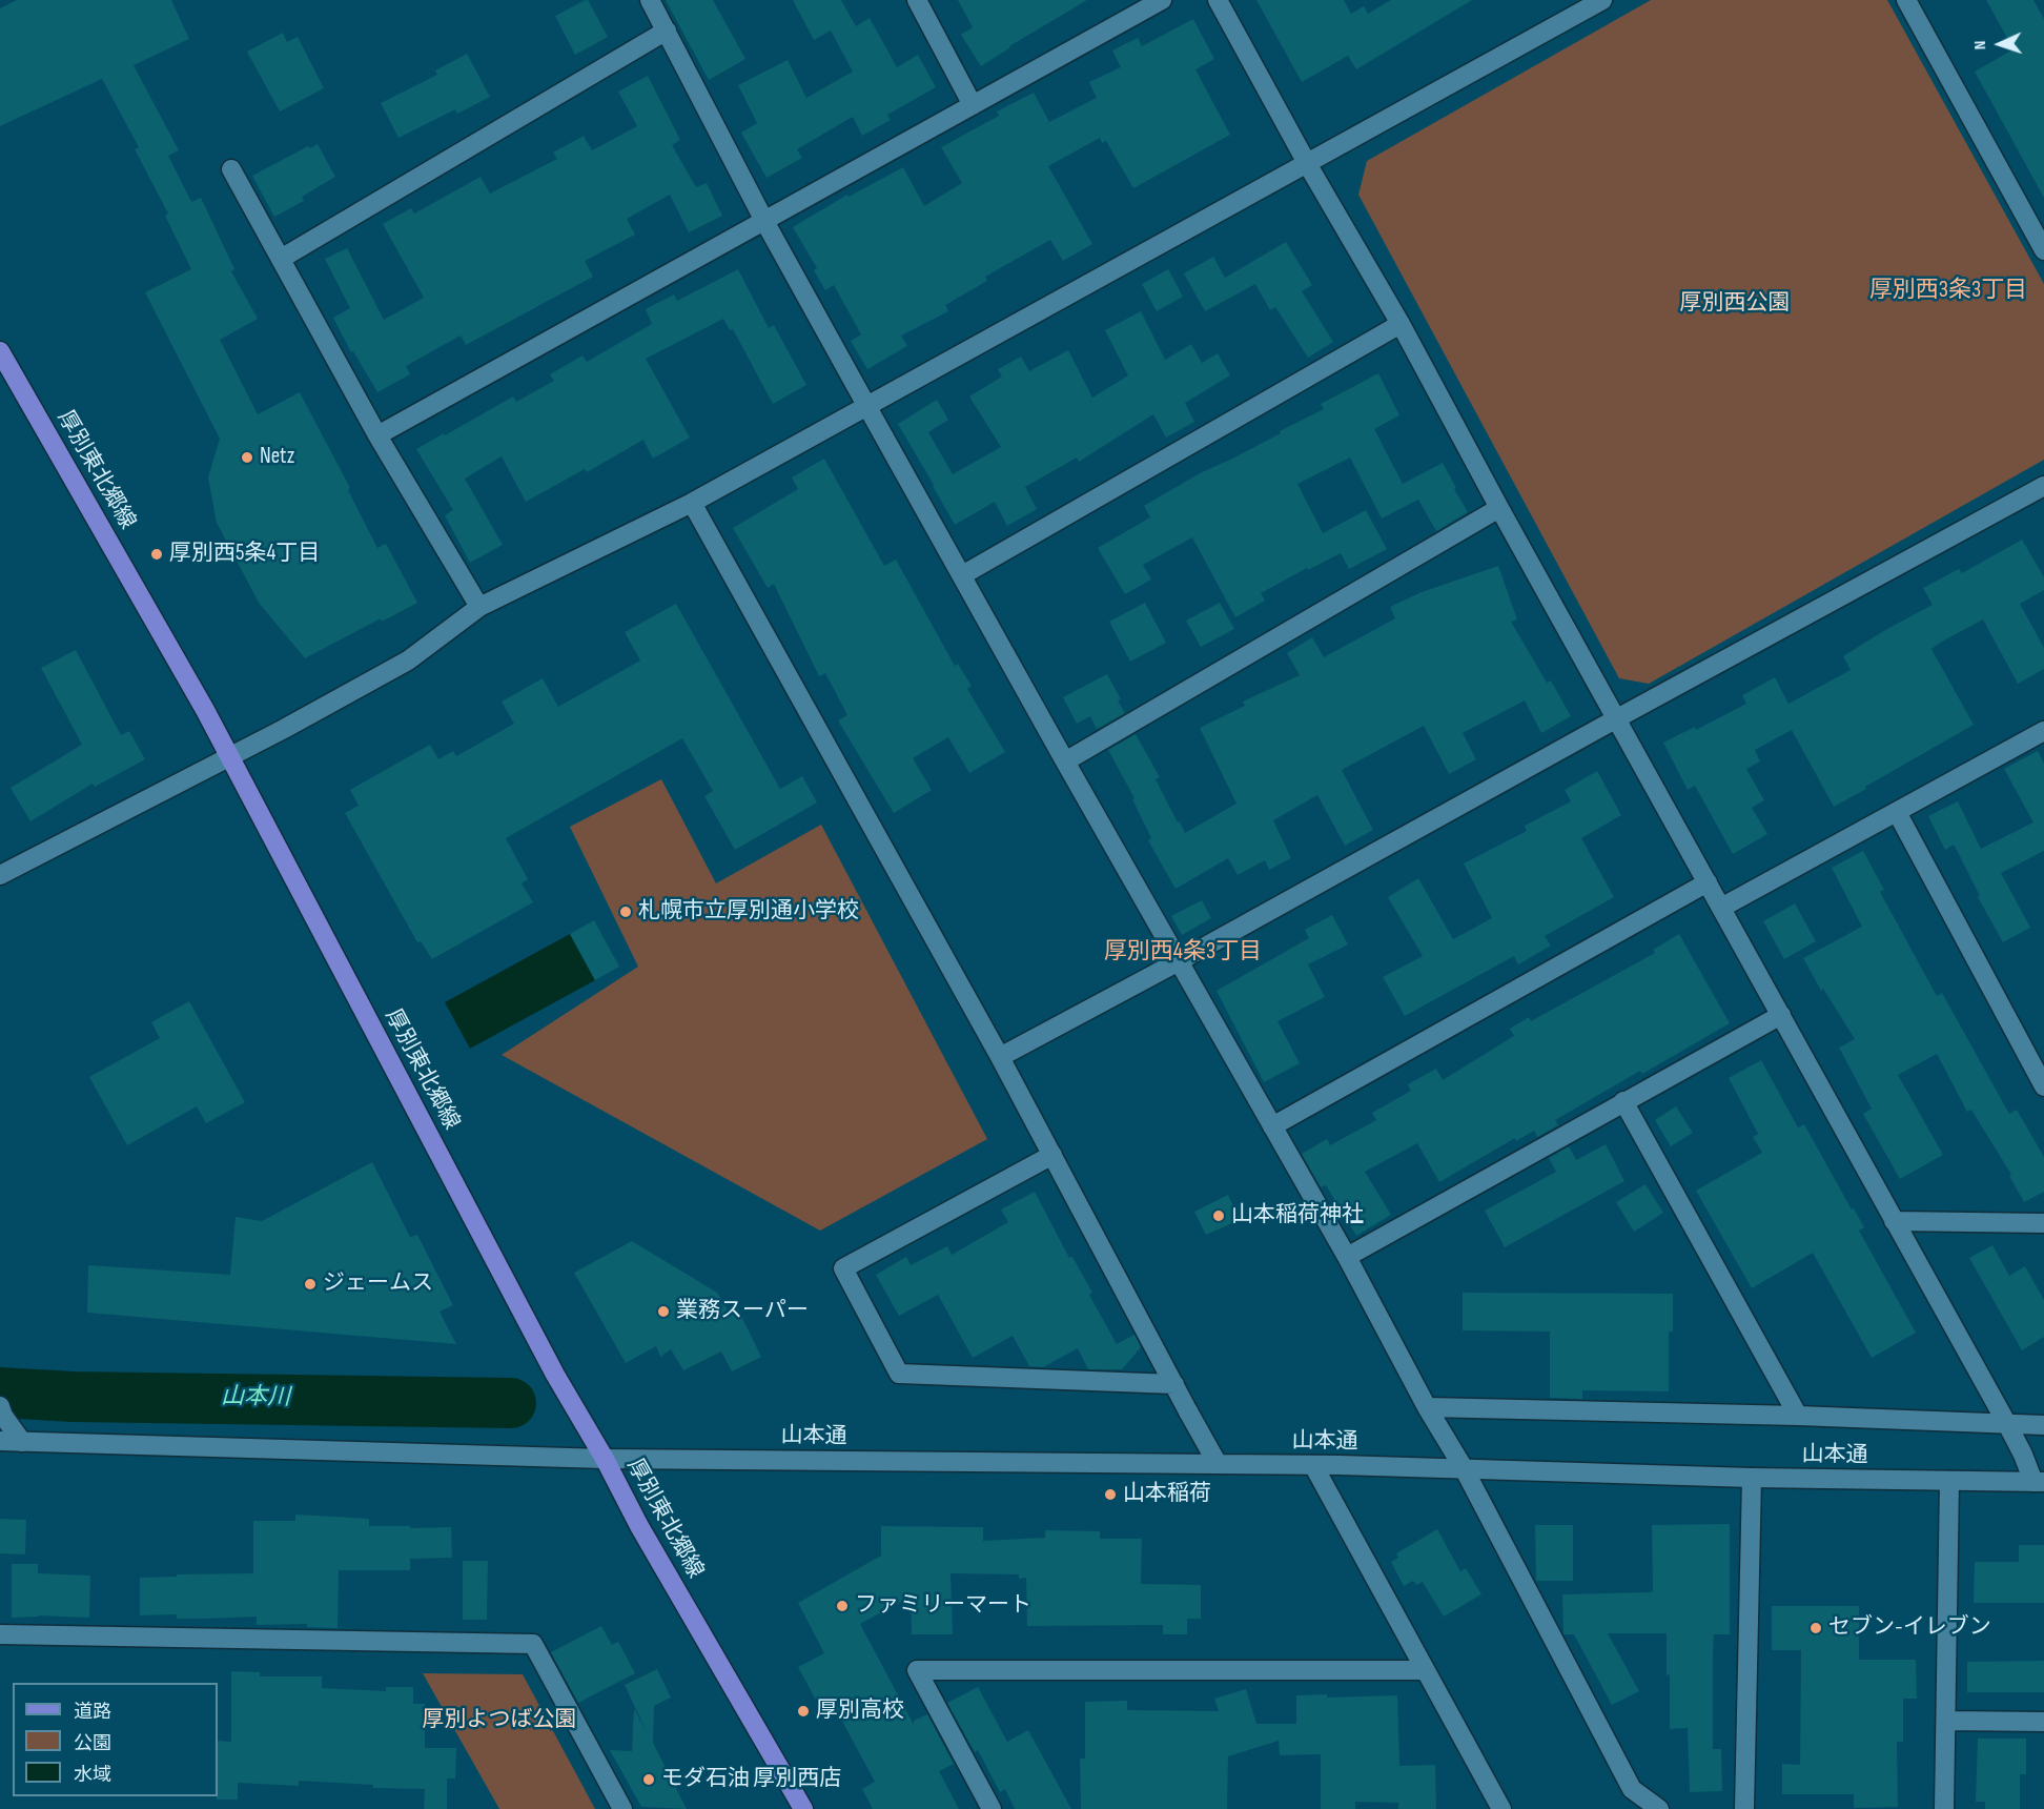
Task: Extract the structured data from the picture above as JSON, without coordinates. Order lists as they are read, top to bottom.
{
  "streets": {
    "main road": ["厚別東北郷線"],
    "street": ["山本通"]
  },
  "crossings": [
    ["厚別東北郷線", "山本通"]
  ],
  "districts": ["厚別西3条3丁目", "厚別西4条3丁目"],
  "water": ["山本川"],
  "parks": ["厚別西公園", "厚別よつば公園"],
  "places": [
    "Netz",
    "厚別西5条4丁目",
    "札幌市立厚別通小学校",
    "山本稲荷神社",
    "ジェームス",
    "業務スーパー",
    "山本稲荷",
    "ファミリーマート",
    "セブン-イレブン",
    "厚別高校",
    "モダ石油 厚別西店"
  ],
  "legend": ["道路", "公園", "水域"],
  "north": "left"
}
